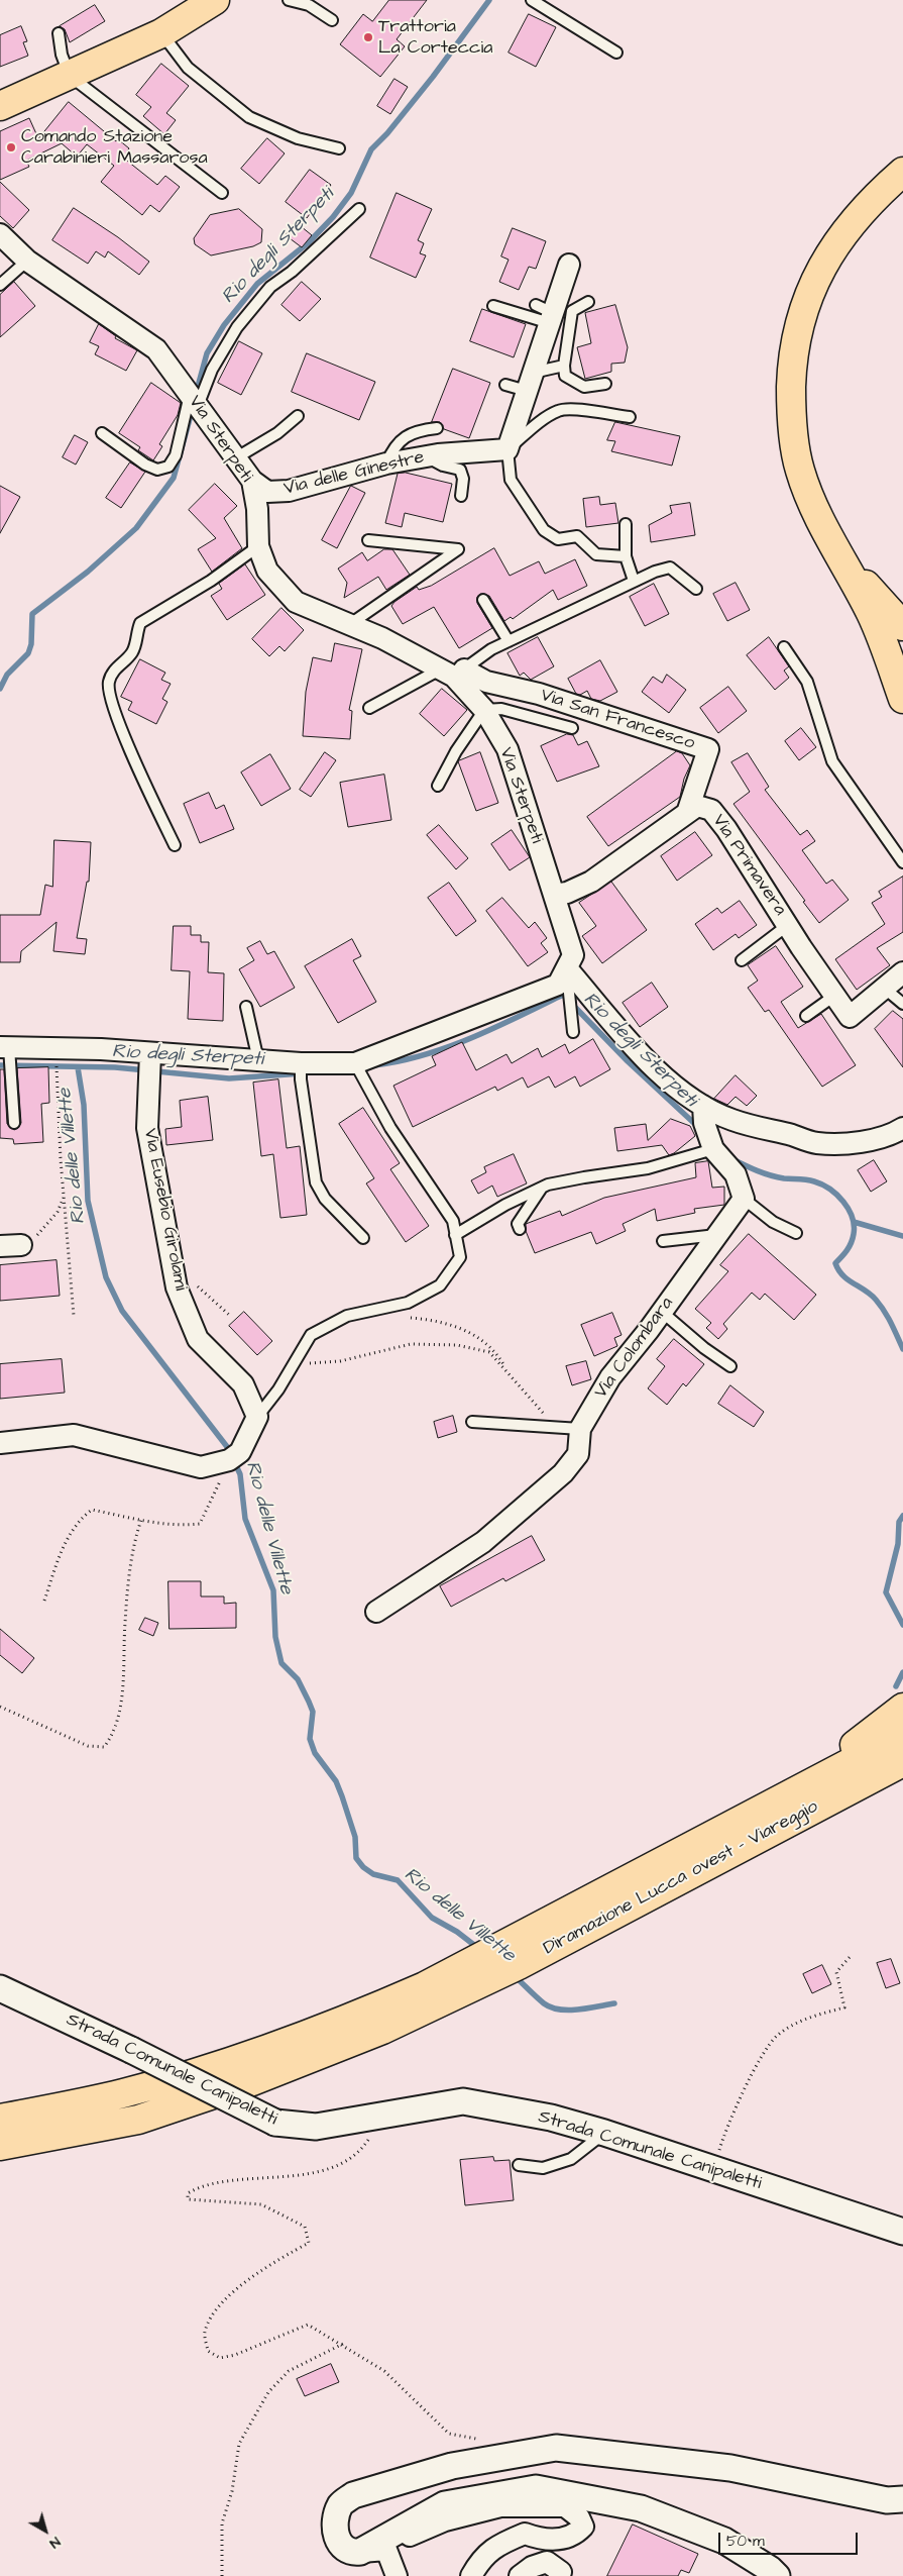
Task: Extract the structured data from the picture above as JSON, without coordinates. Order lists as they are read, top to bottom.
{
  "streets": {
    "main road": ["Diramazione Lucca ovest - Viareggio"],
    "street": [
      "Via Sterpeti",
      "Via delle Ginestre",
      "Via San Francesco",
      "Via Primavera",
      "Via Eusebio Girolami",
      "Via Colombara",
      "Strada Comunale Canipaletti"
    ]
  },
  "crossings": [
    ["Via Sterpeti", "Via delle Ginestre"],
    ["Via Sterpeti", "Via San Francesco"],
    ["Via Sterpeti", "Via Primavera"],
    ["Via San Francesco", "Via Primavera"]
  ],
  "water": ["Rio degli Sterpeti", "Rio delle Villette"],
  "places": ["Trattoria La Corteccia", "Comando Stazione Carabinieri Massarosa"],
  "scale_bar": "50 m",
  "north": "bottom right"
}
